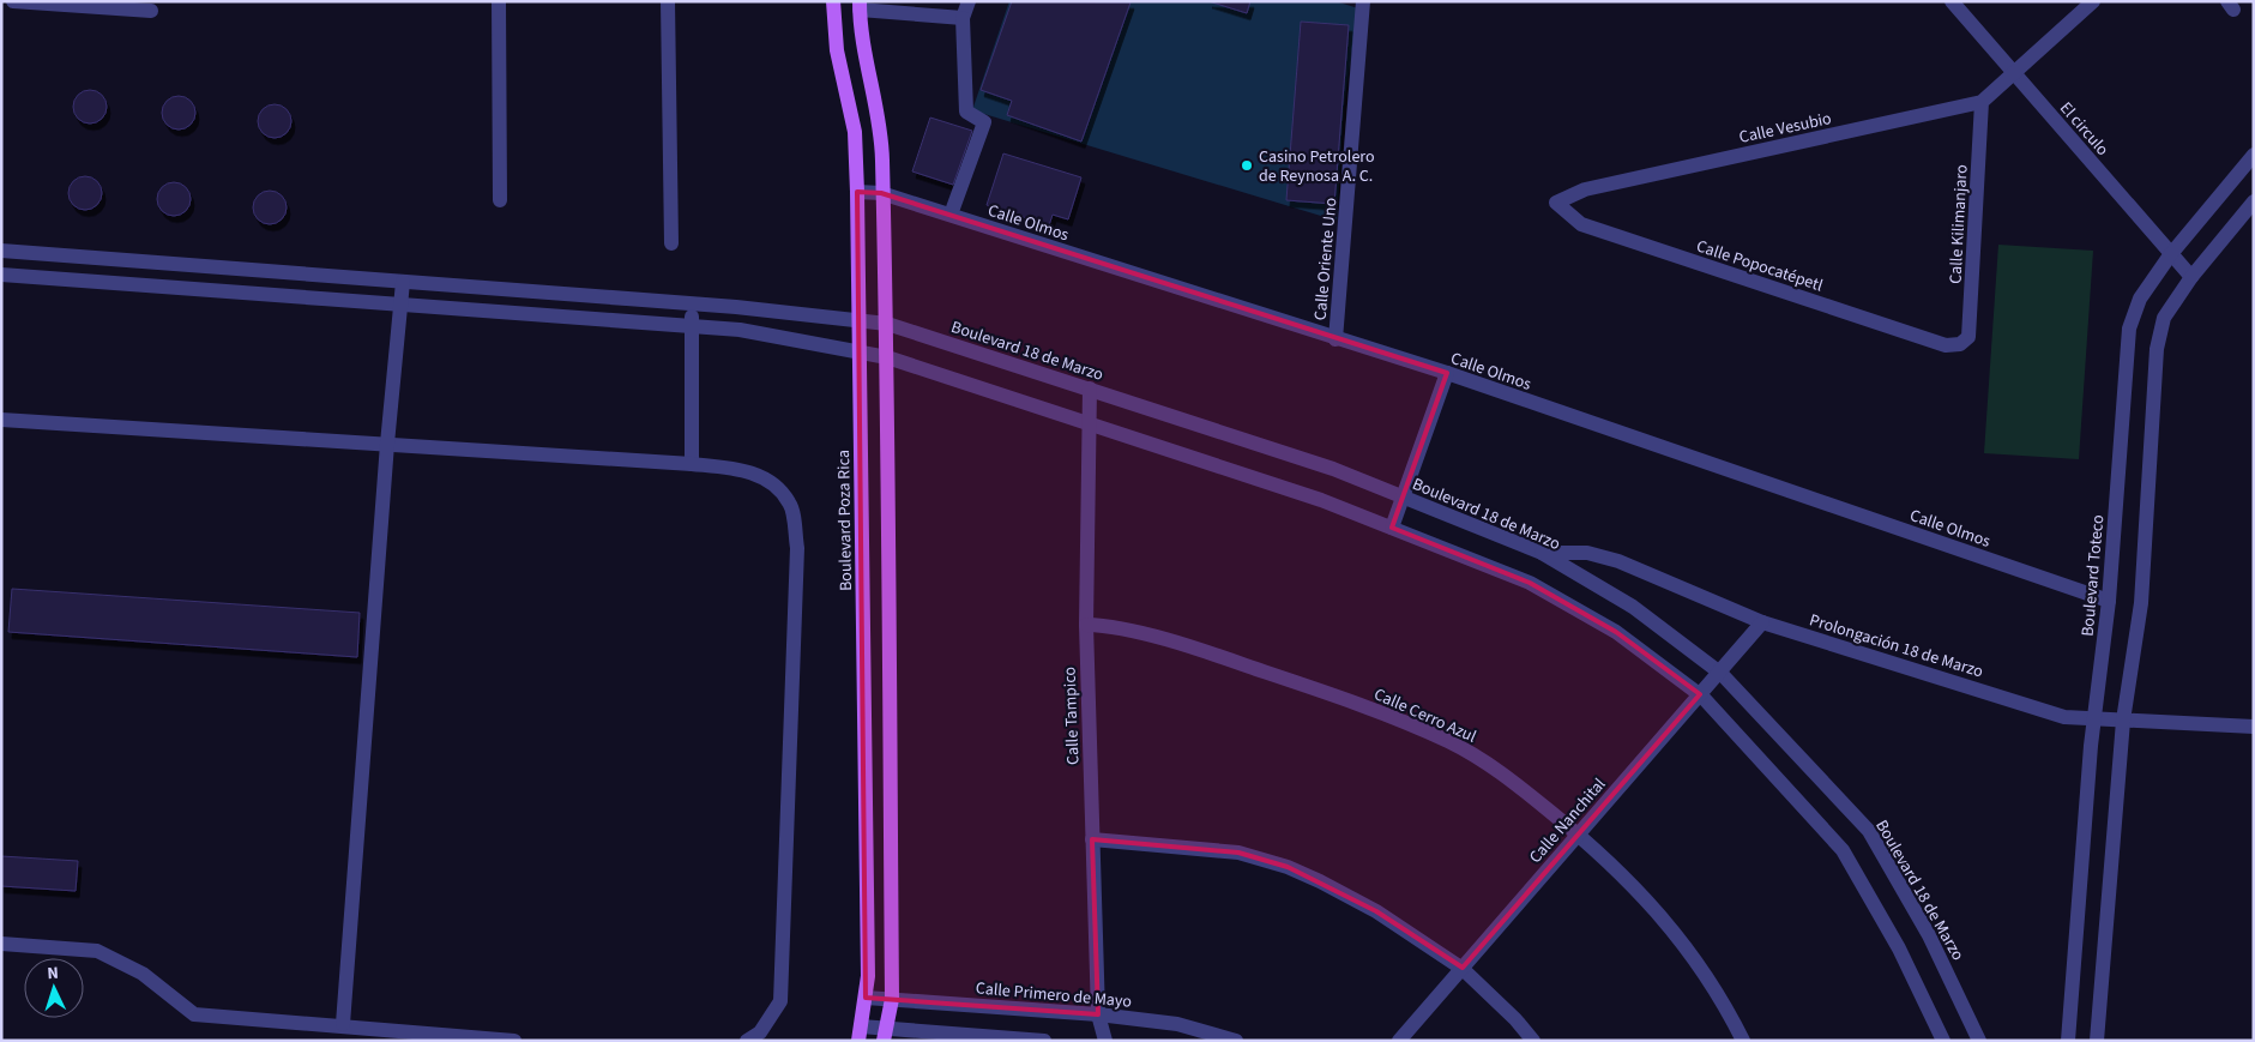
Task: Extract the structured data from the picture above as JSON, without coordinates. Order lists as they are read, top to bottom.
{
  "streets": {
    "main road": ["Boulevard Poza Rica"],
    "street": [
      "Calle Vesubio",
      "El circulo",
      "Calle Olmos",
      "Calle Kilimanjaro",
      "Calle Oriente Uno",
      "Calle Popocatépetl",
      "Boulevard 18 de Marzo",
      "Boulevard Toteco",
      "Prolongación 18 de Marzo",
      "Calle Cerro Azul",
      "Calle Tampico",
      "Calle Nanchital",
      "Calle Primero de Mayo"
    ]
  },
  "crossings": [
    ["Calle Vesubio", "El circulo"],
    ["Calle Vesubio", "Calle Kilimanjaro"],
    ["Calle Vesubio", "Calle Popocatépetl"],
    ["El circulo", "Boulevard Toteco"],
    ["Calle Olmos", "Calle Oriente Uno"],
    ["Calle Olmos", "Boulevard Poza Rica"],
    ["Calle Olmos", "Boulevard Toteco"],
    ["Calle Kilimanjaro", "Calle Popocatépetl"],
    ["Boulevard 18 de Marzo", "Boulevard Poza Rica"],
    ["Boulevard 18 de Marzo", "Prolongación 18 de Marzo"],
    ["Boulevard 18 de Marzo", "Calle Tampico"],
    ["Boulevard 18 de Marzo", "Calle Nanchital"],
    ["Boulevard Poza Rica", "Calle Primero de Mayo"],
    ["Boulevard Toteco", "Prolongación 18 de Marzo"],
    ["Prolongación 18 de Marzo", "Calle Nanchital"],
    ["Calle Cerro Azul", "Calle Tampico"],
    ["Calle Cerro Azul", "Calle Nanchital"],
    ["Calle Tampico", "Calle Primero de Mayo"]
  ],
  "places": ["Casino Petrolero de Reynosa A. C."],
  "north": "top"
}
